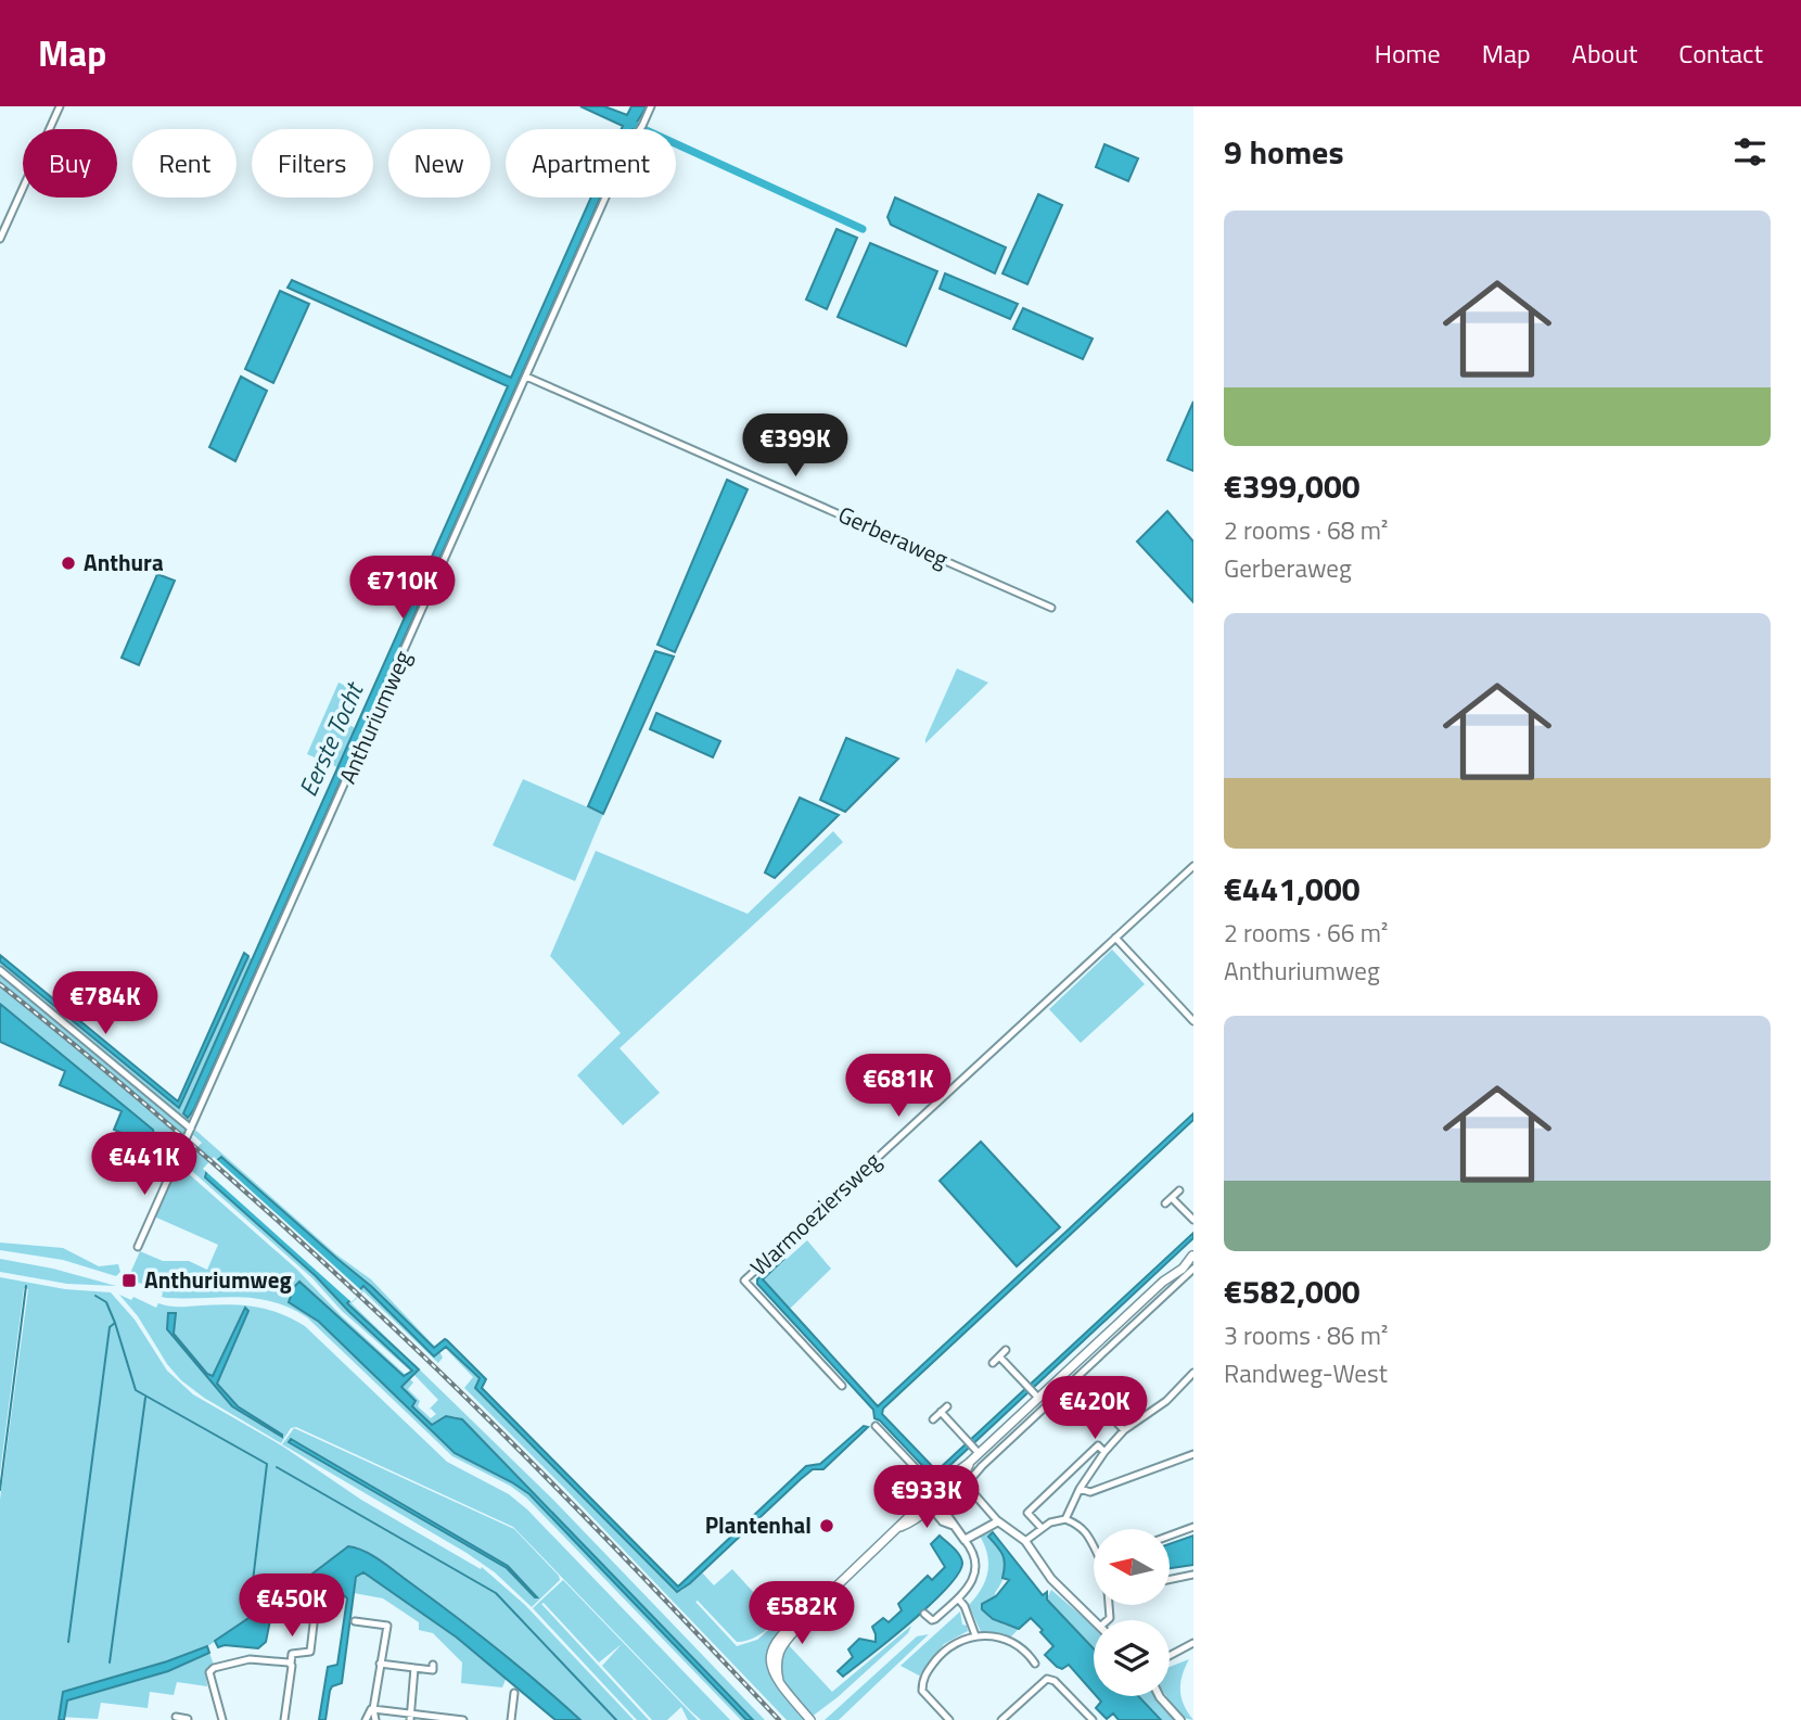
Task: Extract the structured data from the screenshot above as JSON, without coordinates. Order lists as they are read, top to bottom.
{
  "streets": {
    "street": ["Gerberaweg", "Anthuriumweg", "Warmoeziersweg"]
  },
  "crossings": [
    ["Gerberaweg", "Anthuriumweg"]
  ],
  "water": ["Eerste Tocht"],
  "places": {
    "other": ["Anthura", "Plantenhal"],
    "transit": ["Anthuriumweg"]
  },
  "north": "left",
  "page": {
    "header": "Map",
    "nav": [
      "Home",
      "Map",
      "About",
      "Contact"
    ],
    "heading": "9 homes",
    "chip": [
      "Buy",
      "Rent",
      "Filters",
      "New",
      "Apartment"
    ],
    "list": [
      {
        "name": "€399,000",
        "note": "2 rooms · 68 m² · Gerberaweg"
      },
      {
        "name": "€441,000",
        "note": "2 rooms · 66 m² · Anthuriumweg"
      },
      {
        "name": "€582,000",
        "note": "3 rooms · 86 m² · Randweg-West"
      }
    ],
    "price": [
      "€399K",
      "€710K",
      "€784K",
      "€681K",
      "€441K",
      "€420K",
      "€933K",
      "€450K",
      "€582K"
    ]
  }
}
